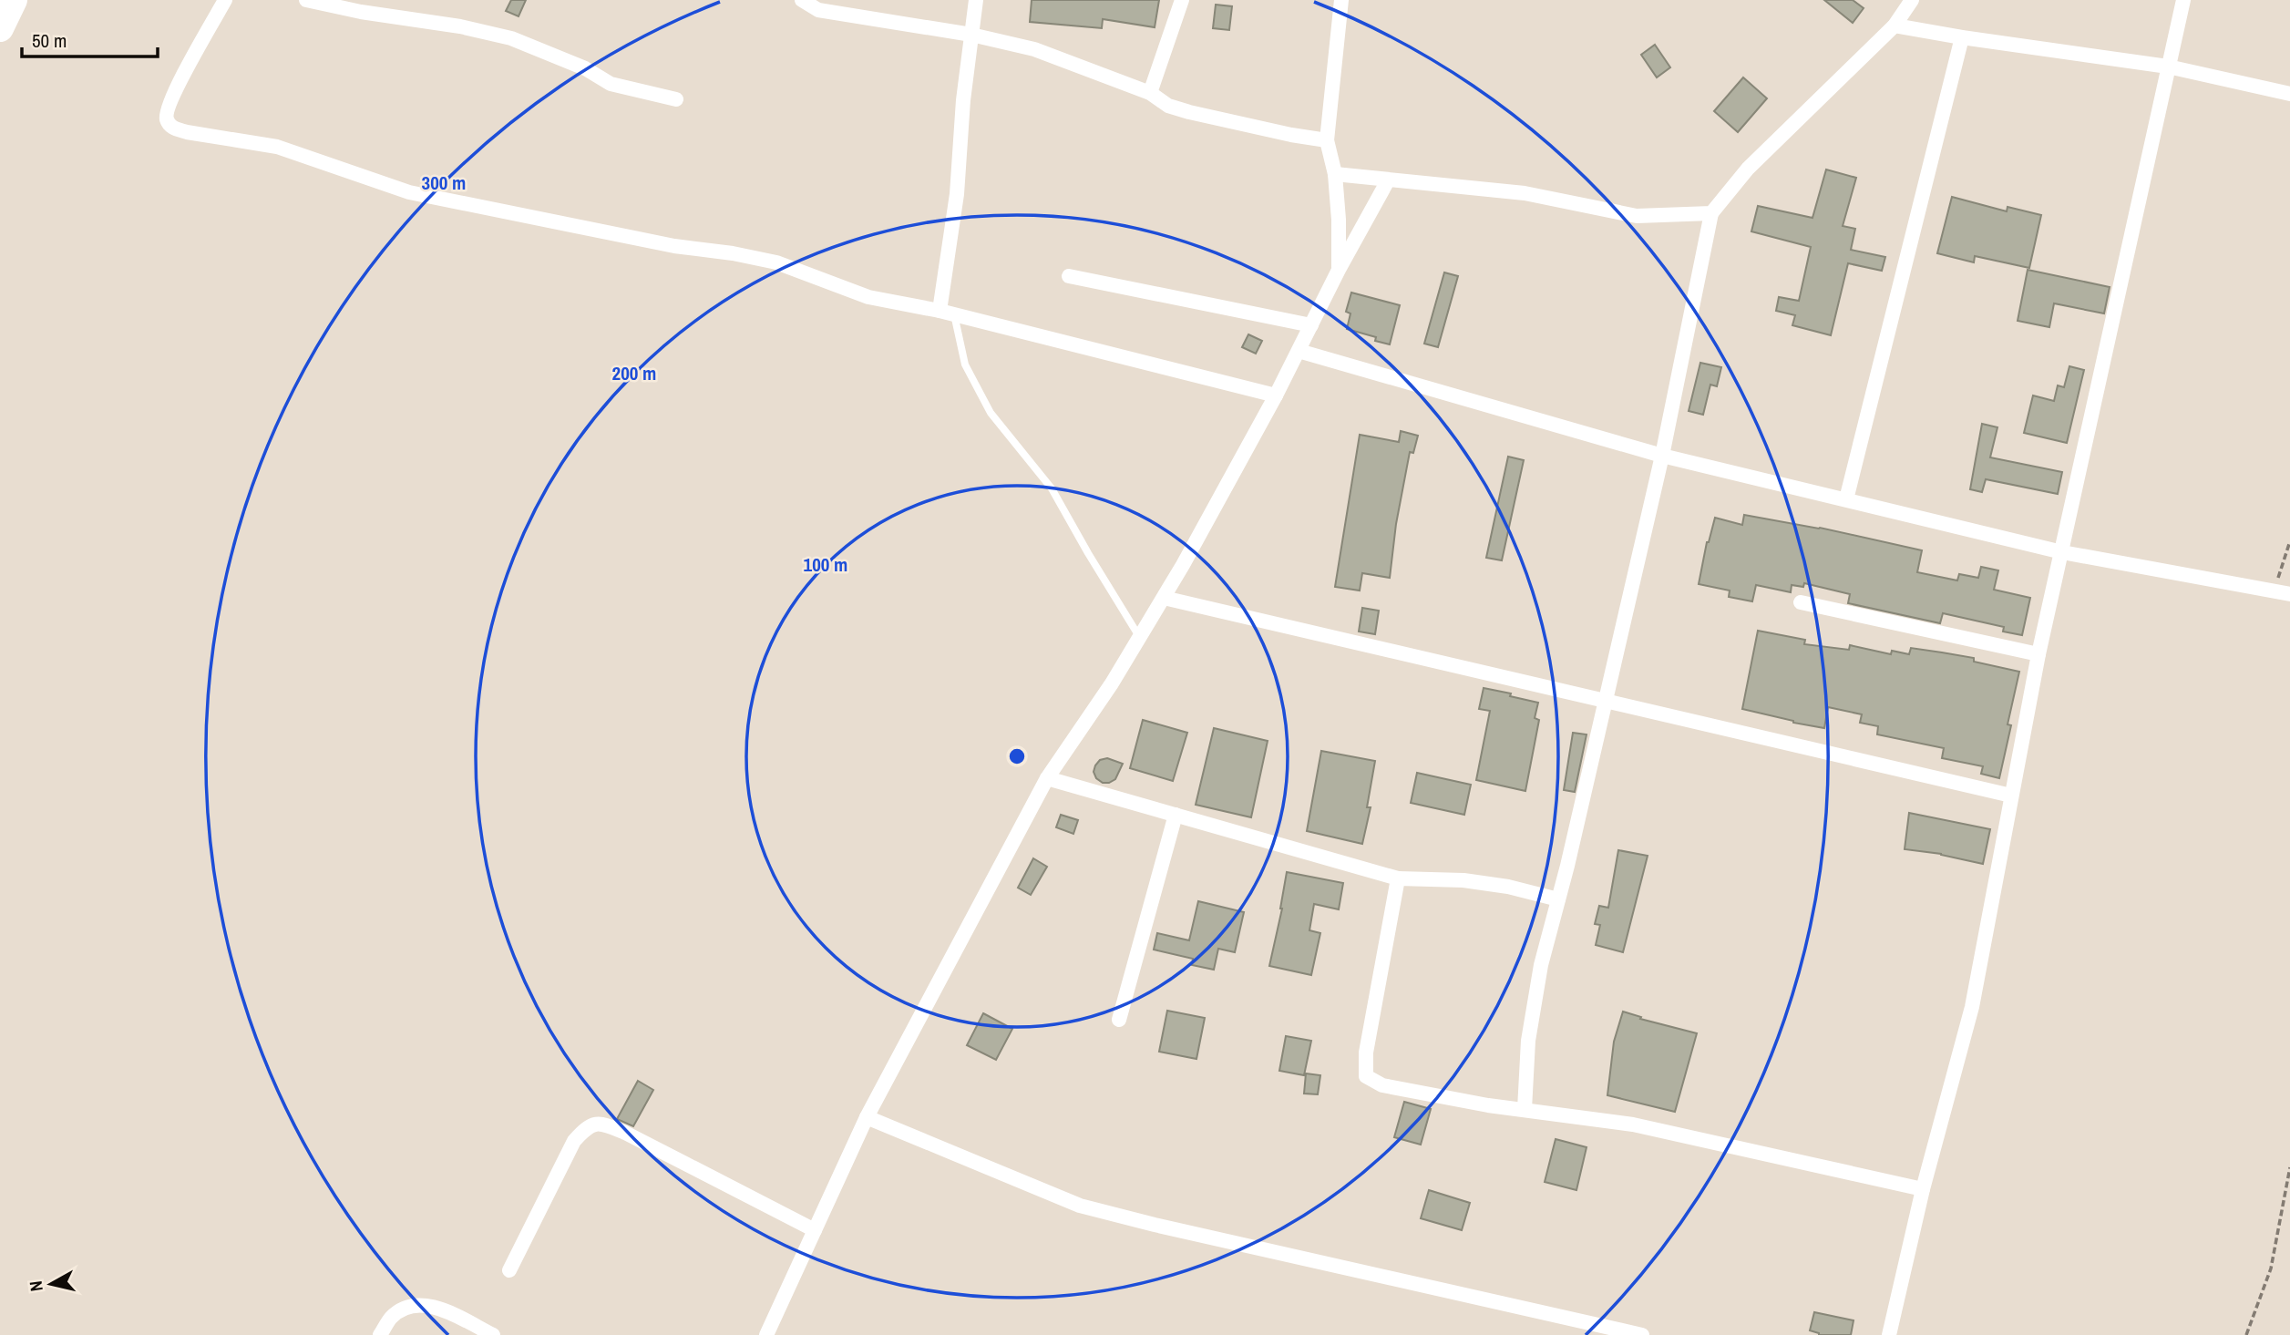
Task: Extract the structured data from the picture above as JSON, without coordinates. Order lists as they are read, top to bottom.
{
  "scale_bar": "50 m",
  "north": "left",
  "rings": ["300 m", "200 m", "100 m"]
}
